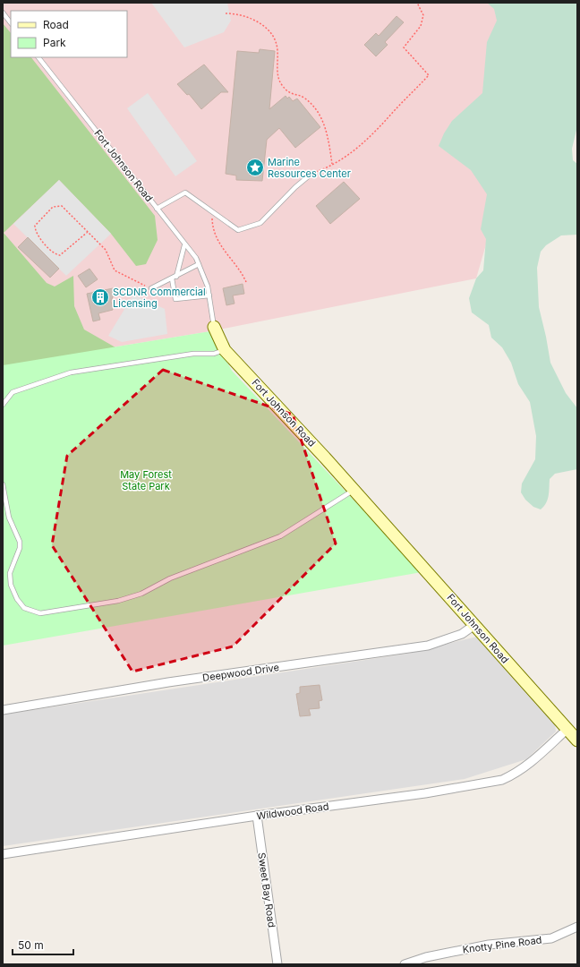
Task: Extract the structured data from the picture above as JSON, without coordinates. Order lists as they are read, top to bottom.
{
  "streets": {
    "street": [
      "Fort Johnson Road",
      "Deepwood Drive",
      "Wildwood Road",
      "Sweet Bay Road",
      "Knotty Pine Road"
    ]
  },
  "crossings": [
    ["Fort Johnson Road", "Deepwood Drive"],
    ["Fort Johnson Road", "Wildwood Road"],
    ["Wildwood Road", "Sweet Bay Road"]
  ],
  "parks": ["May Forest State Park"],
  "places": {
    "place": ["Marine Resources Center"],
    "building": ["SCDNR Commercial Licensing"]
  },
  "legend": ["Road", "Park"],
  "scale_bar": "50 m"
}
